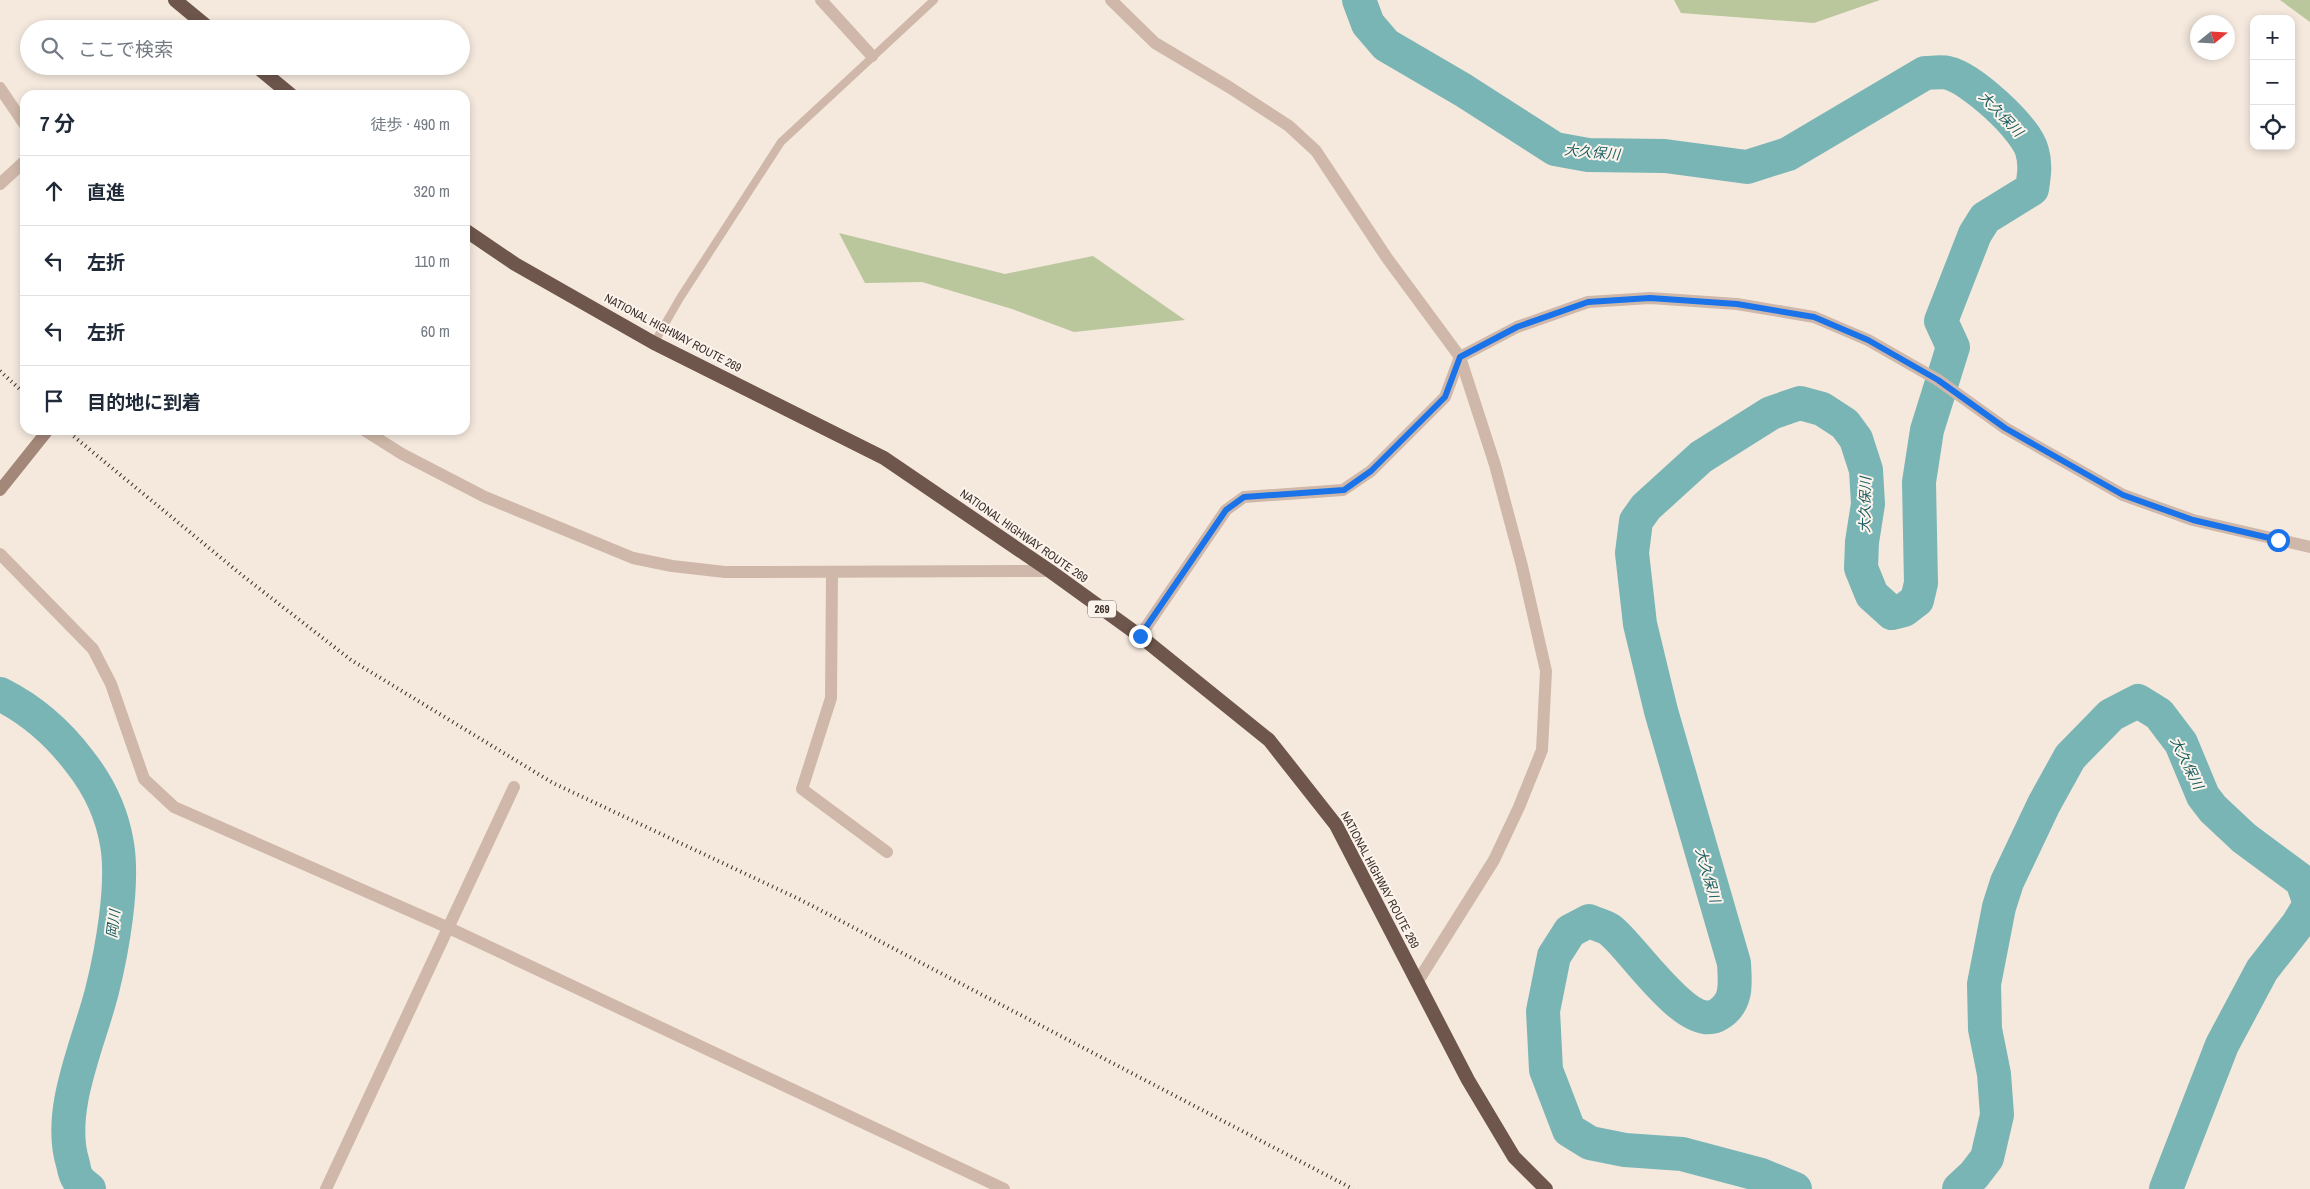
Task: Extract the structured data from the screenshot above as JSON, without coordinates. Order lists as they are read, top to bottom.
{
  "streets": {
    "highway": ["NATIONAL HIGHWAY ROUTE 269", "269"]
  },
  "water": ["大久保川", "岡川"],
  "north": "right",
  "page": {
    "map_buttons": ["+", "−"],
    "search": "ここで検索",
    "heading": ["7 分", "徒歩 · 490 m"],
    "list": [
      ["直進", "320 m"],
      ["左折", "110 m"],
      ["左折", "60 m"],
      "目的地に到着"
    ]
  }
}
